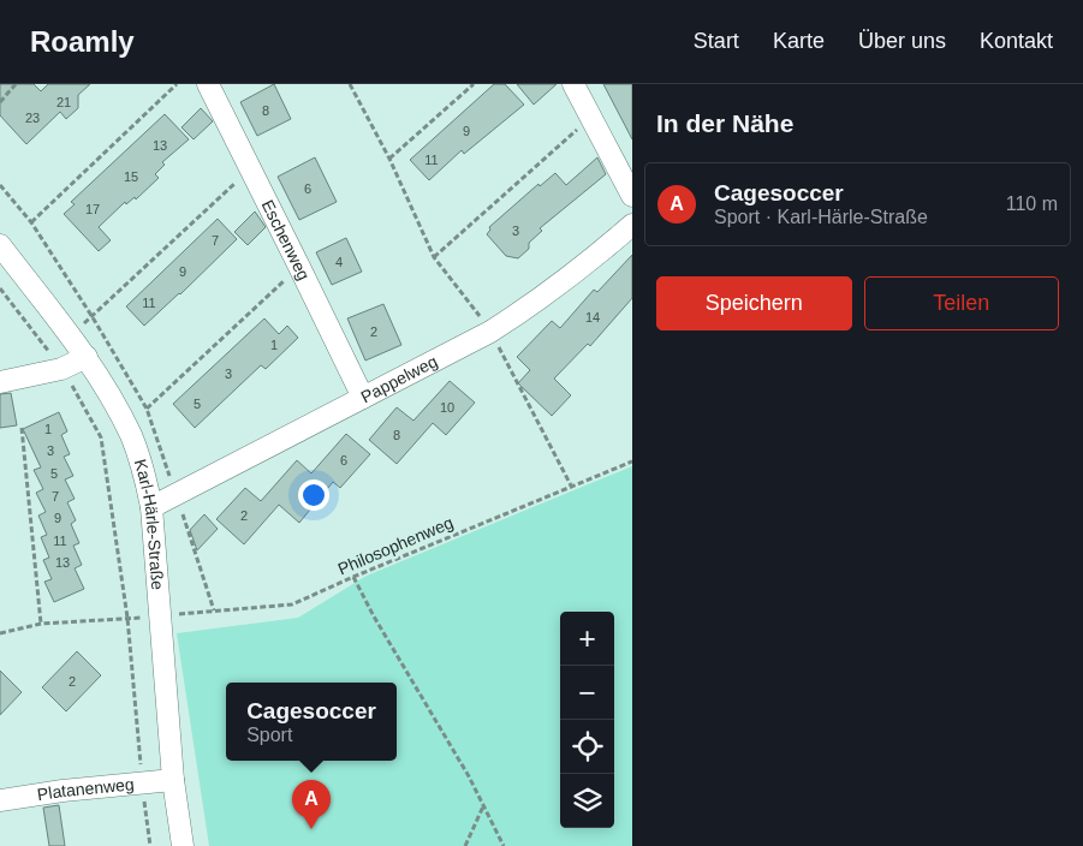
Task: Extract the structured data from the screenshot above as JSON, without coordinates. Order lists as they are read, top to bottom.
{
  "streets": {
    "street": [
      "Eschenweg",
      "Pappelweg",
      "Karl-Härle-Straße",
      "Platanenweg"
    ],
    "path": ["Philosophenweg"]
  },
  "crossings": [
    ["Eschenweg", "Pappelweg"],
    ["Pappelweg", "Karl-Härle-Straße"],
    ["Karl-Härle-Straße", "Philosophenweg"],
    ["Karl-Härle-Straße", "Platanenweg"]
  ],
  "house_numbers": [
    "21",
    "8",
    "23",
    "9",
    "13",
    "11",
    "15",
    "6",
    "17",
    "3",
    "7",
    "4",
    "9",
    "11",
    "14",
    "2",
    "1",
    "3",
    "5",
    "10",
    "1",
    "8",
    "3",
    "6",
    "5",
    "7",
    "2",
    "9",
    "11",
    "13",
    "2"
  ],
  "page": {
    "header": "Roamly",
    "nav": [
      "Start",
      "Karte",
      "Über uns",
      "Kontakt"
    ],
    "heading": "In der Nähe",
    "list": [
      {
        "mark": "A",
        "name": "Cagesoccer",
        "note": "Sport · Karl-Härle-Straße",
        "value": "110 m"
      }
    ],
    "buttons": ["Speichern", "Teilen"],
    "map_buttons": ["+", "−"],
    "popup": ["Cagesoccer", "Sport"],
    "pins": "A"
  }
}
